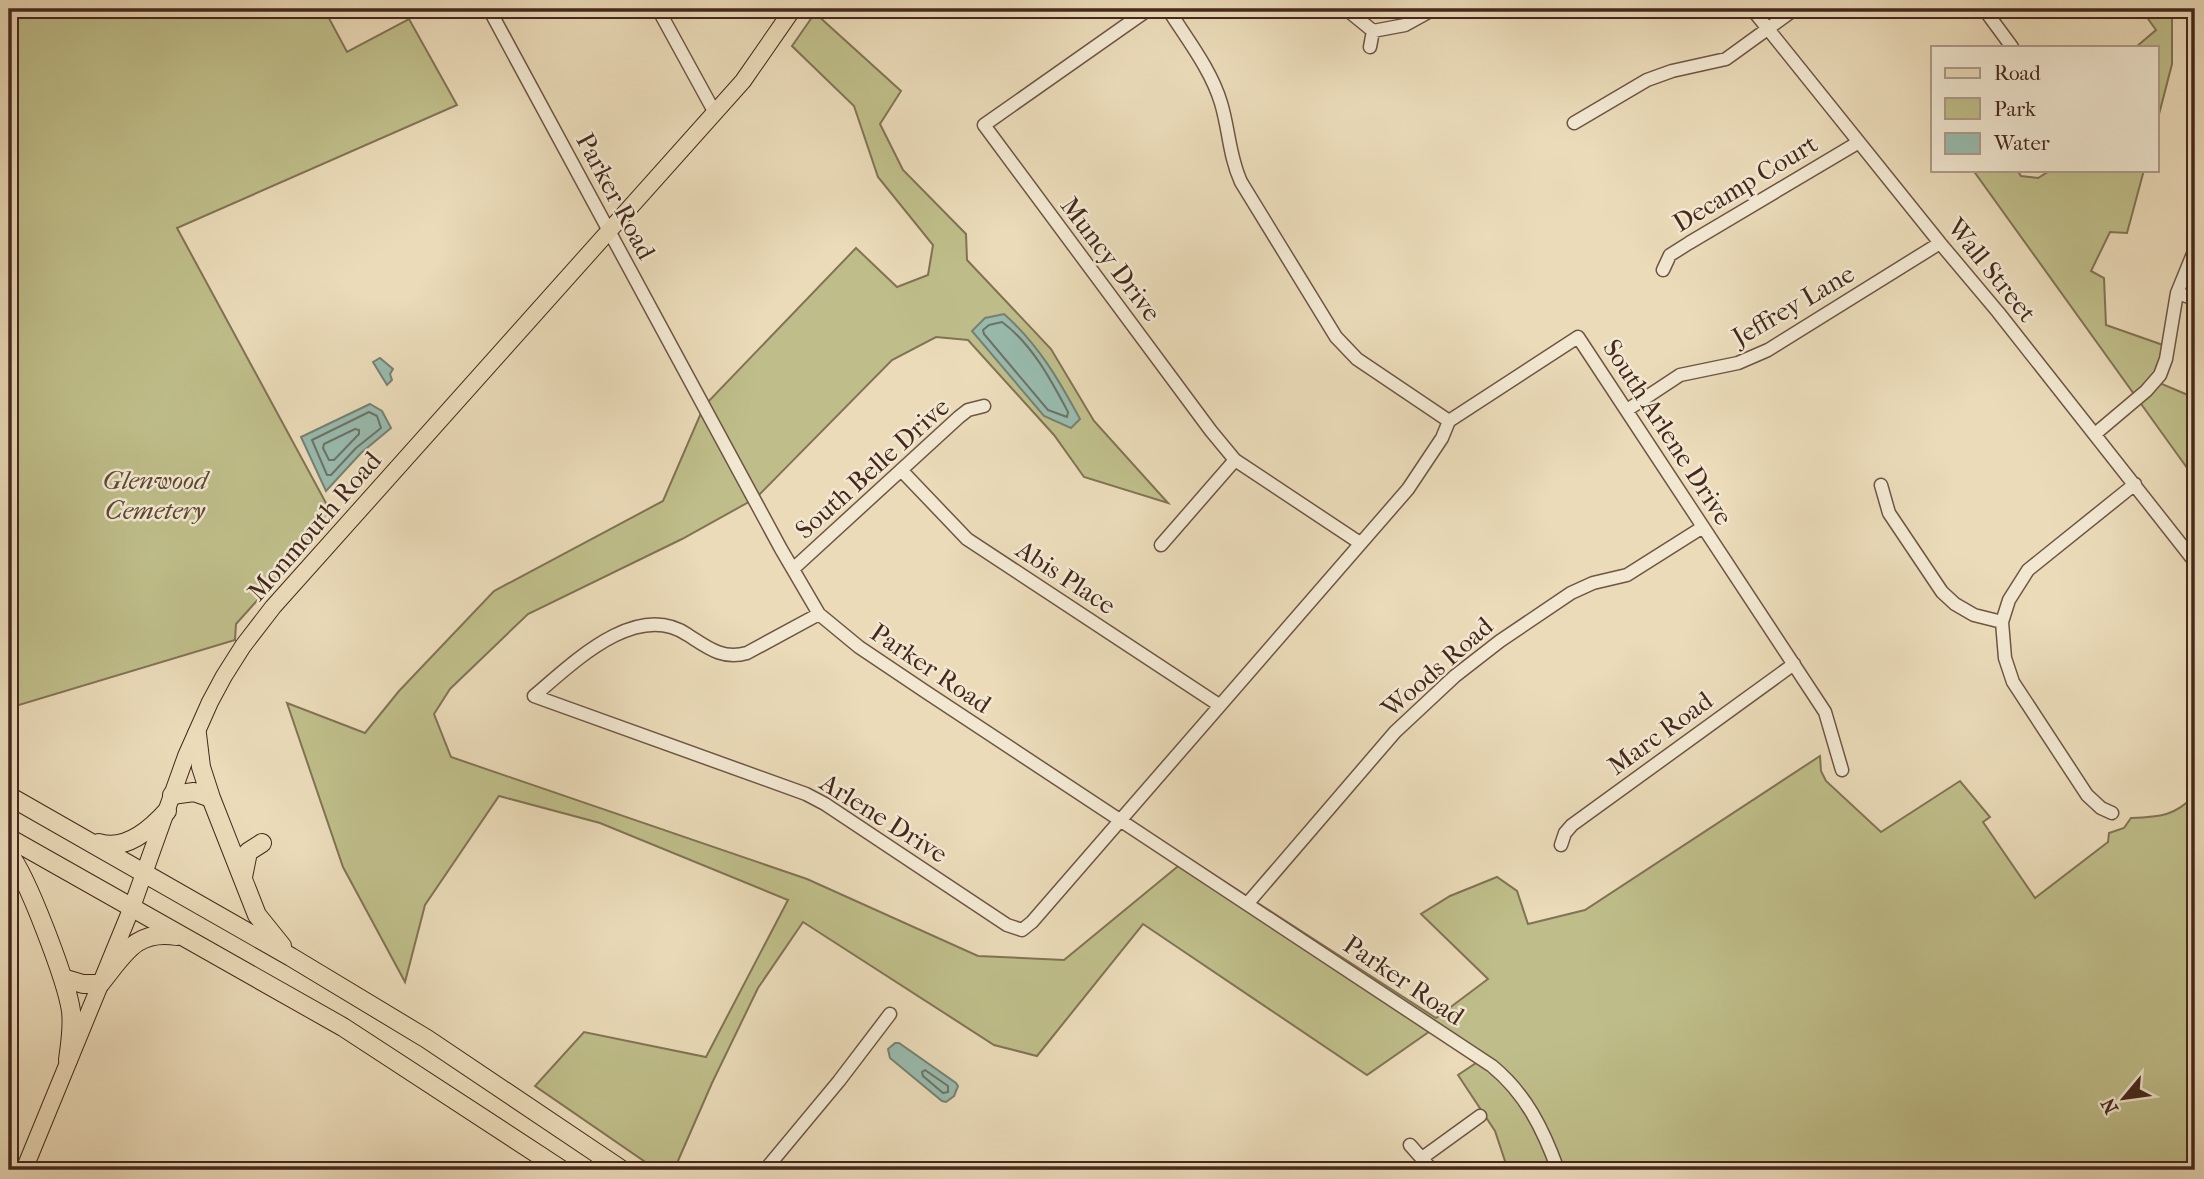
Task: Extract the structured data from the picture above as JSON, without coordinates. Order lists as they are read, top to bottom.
{
  "streets": {
    "main road": ["Monmouth Road"],
    "street": [
      "Decamp Court",
      "Parker Road",
      "Muncy Drive",
      "Wall Street",
      "Jeffrey Lane",
      "South Arlene Drive",
      "South Belle Drive",
      "Abis Place",
      "Woods Road",
      "Marc Road",
      "Arlene Drive"
    ]
  },
  "crossings": [
    ["Decamp Court", "Wall Street"],
    ["Parker Road", "South Arlene Drive"],
    ["Parker Road", "South Belle Drive"],
    ["Parker Road", "Monmouth Road"],
    ["Parker Road", "Woods Road"],
    ["Parker Road", "Arlene Drive"],
    ["Muncy Drive", "South Arlene Drive"],
    ["Wall Street", "Jeffrey Lane"],
    ["Jeffrey Lane", "South Arlene Drive"],
    ["South Arlene Drive", "Abis Place"],
    ["South Arlene Drive", "Woods Road"],
    ["South Arlene Drive", "Marc Road"],
    ["South Arlene Drive", "Arlene Drive"],
    ["South Belle Drive", "Abis Place"]
  ],
  "parks": ["Glenwood Cemetery"],
  "legend": ["Road", "Park", "Water"],
  "north": "bottom left"
}
